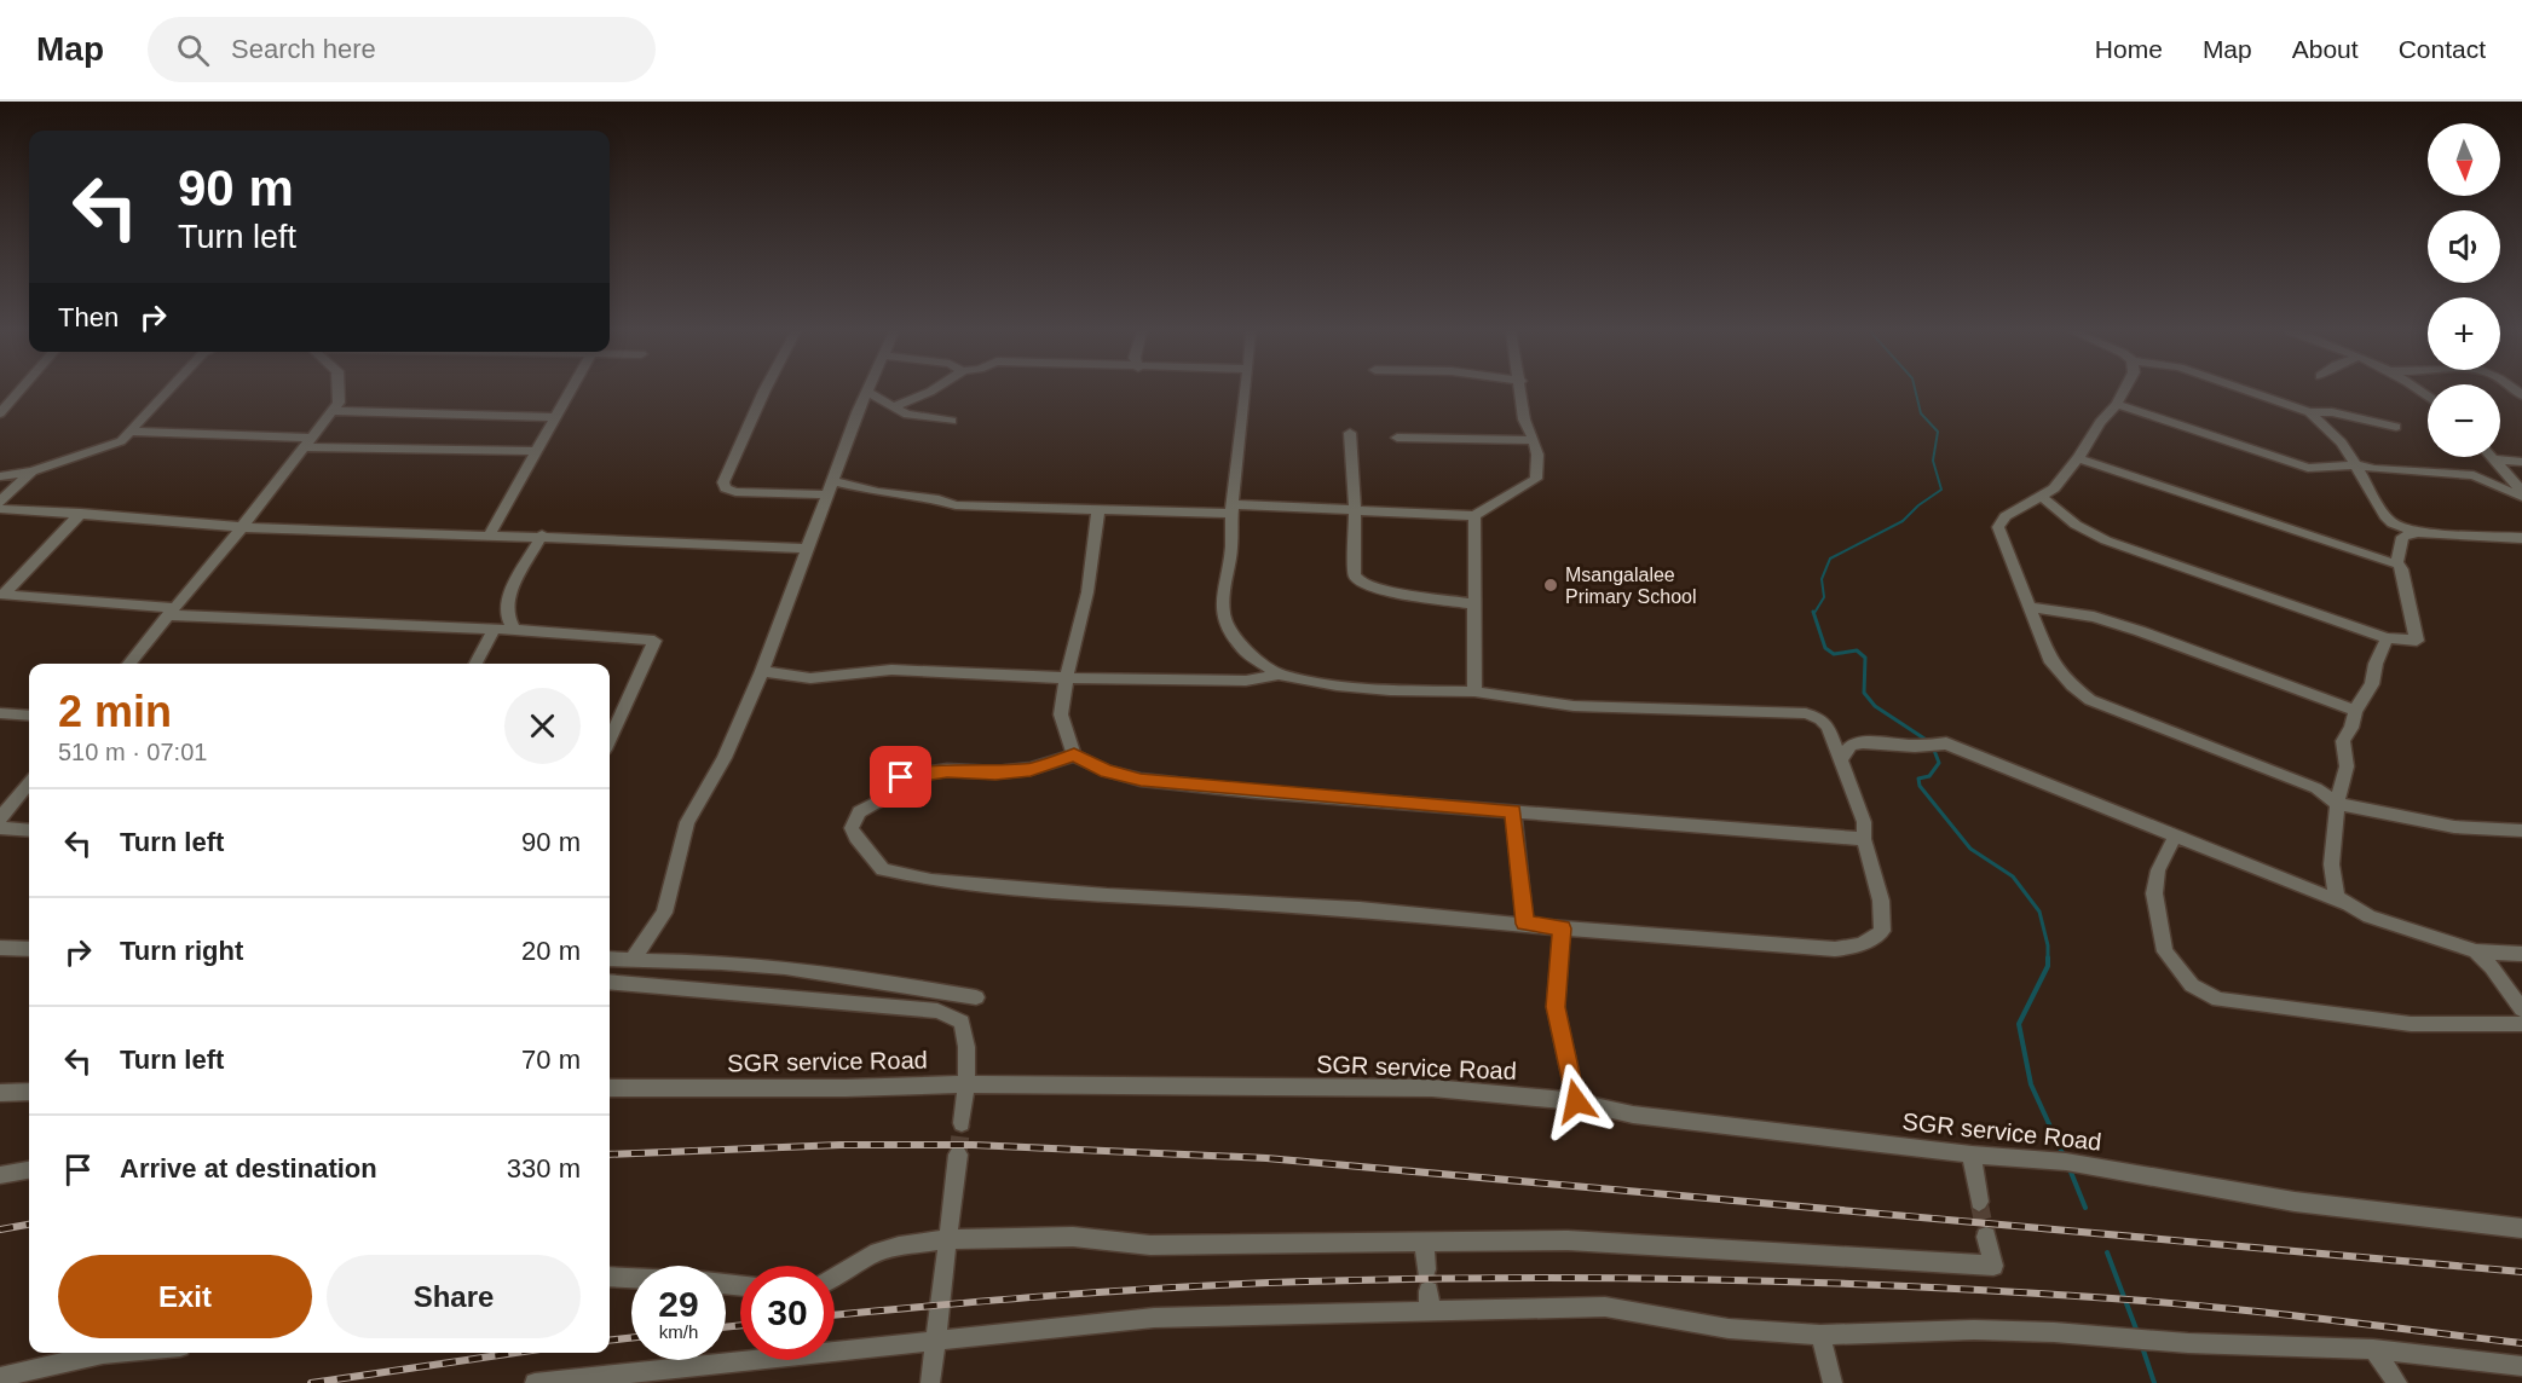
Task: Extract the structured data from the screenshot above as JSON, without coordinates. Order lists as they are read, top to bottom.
{
  "streets": {
    "street": ["SGR service Road"]
  },
  "places": ["Msangalalee Primary School"],
  "north": "bottom",
  "page": {
    "header": "Map",
    "search": "Search here",
    "nav": [
      "Home",
      "Map",
      "About",
      "Contact"
    ],
    "map_buttons": ["+", "−"],
    "turn": ["90 m", "Turn left"],
    "then": "Then",
    "heading": ["2 min", "510 m · 07:01"],
    "list": [
      {
        "name": "Turn left",
        "value": "90 m"
      },
      {
        "name": "Turn right",
        "value": "20 m"
      },
      {
        "name": "Turn left",
        "value": "70 m"
      },
      {
        "name": "Arrive at destination",
        "value": "330 m"
      }
    ],
    "buttons": ["Exit", "Share"],
    "speed": "29 km/h",
    "limit": "30"
  }
}
